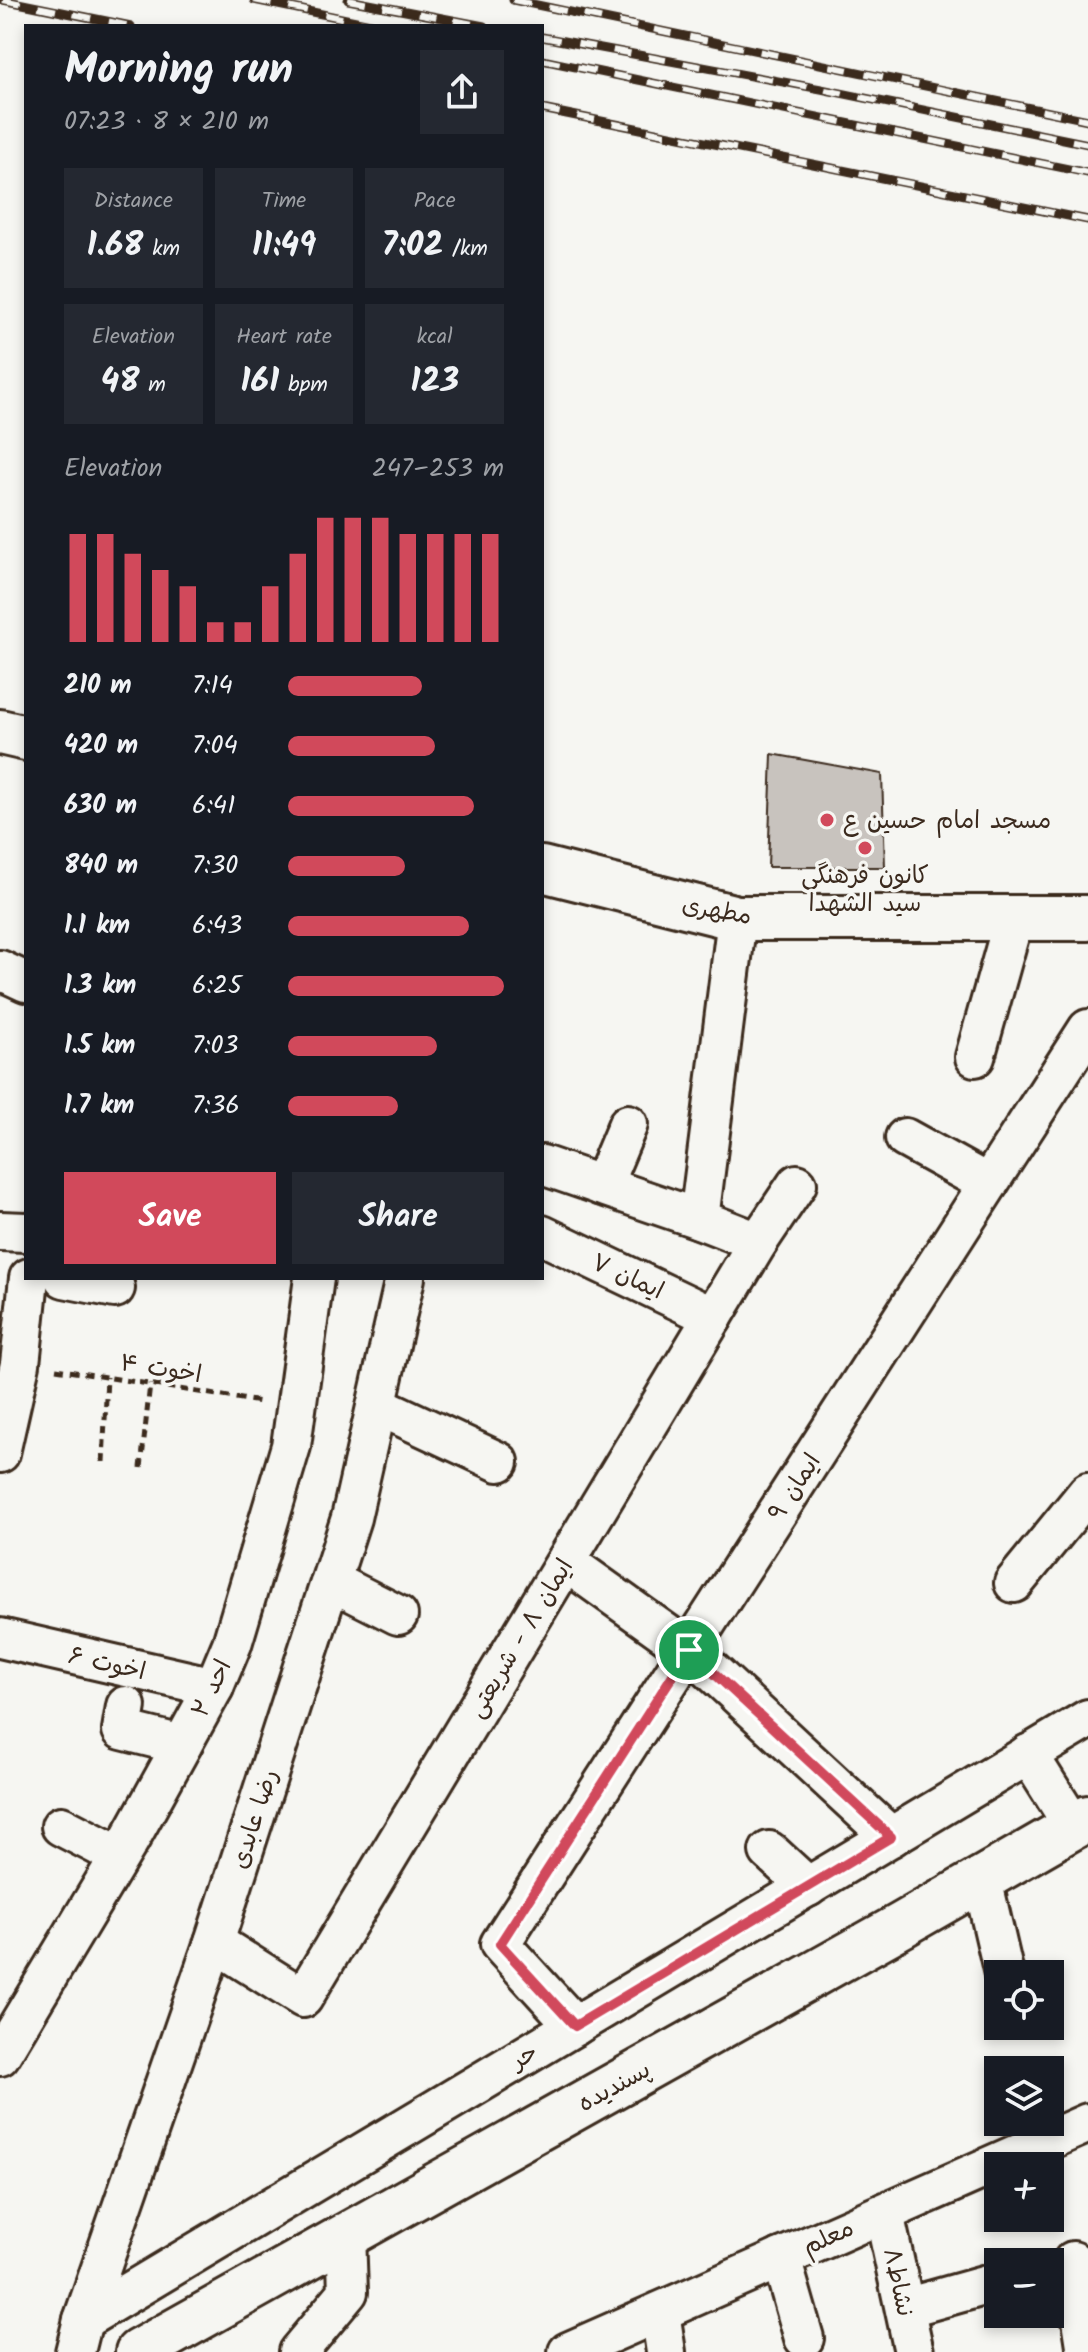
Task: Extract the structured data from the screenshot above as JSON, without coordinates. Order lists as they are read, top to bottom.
{
  "streets": {
    "street": [
      "مطهری",
      "ایمان ۷",
      "ایمان ۹",
      "ایمان ۸ - شریعتی",
      "اخوت ۶",
      "احد ۲",
      "رضا عابدی",
      "حر",
      "پسندیده",
      "معلم",
      "نشاط۸"
    ],
    "path": ["اخوت ۴"]
  },
  "crossings": [
    ["ایمان ۷", "ایمان ۸ - شریعتی"],
    ["اخوت ۴", "احد ۲"],
    ["ایمان ۹", "حر"],
    ["ایمان ۸ - شریعتی", "رضا عابدی"],
    ["اخوت ۶", "احد ۲"],
    ["رضا عابدی", "حر"],
    ["معلم", "نشاط۸"]
  ],
  "places": ["مسجد امام حسین ع", "کانون فرهنگی سید الشهدا"],
  "page": {
    "heading": ["Morning run", "07:23 · 8 × 210 m"],
    "stats": [
      ["Distance", "1.68 km"],
      ["Time", "11:49"],
      ["Pace", "7:02 /km"],
      ["Elevation", "48 m"],
      ["Heart rate", "161 bpm"],
      ["kcal", "123"]
    ],
    "chart": ["Elevation", "247–253 m"],
    "list": [
      {
        "name": "210 m",
        "note": "7:14"
      },
      {
        "name": "420 m",
        "note": "7:04"
      },
      {
        "name": "630 m",
        "note": "6:41"
      },
      {
        "name": "840 m",
        "note": "7:30"
      },
      {
        "name": "1.1 km",
        "note": "6:43"
      },
      {
        "name": "1.3 km",
        "note": "6:25"
      },
      {
        "name": "1.5 km",
        "note": "7:03"
      },
      {
        "name": "1.7 km",
        "note": "7:36"
      }
    ],
    "buttons": ["Save", "Share"],
    "map_buttons": ["+", "−"]
  }
}
